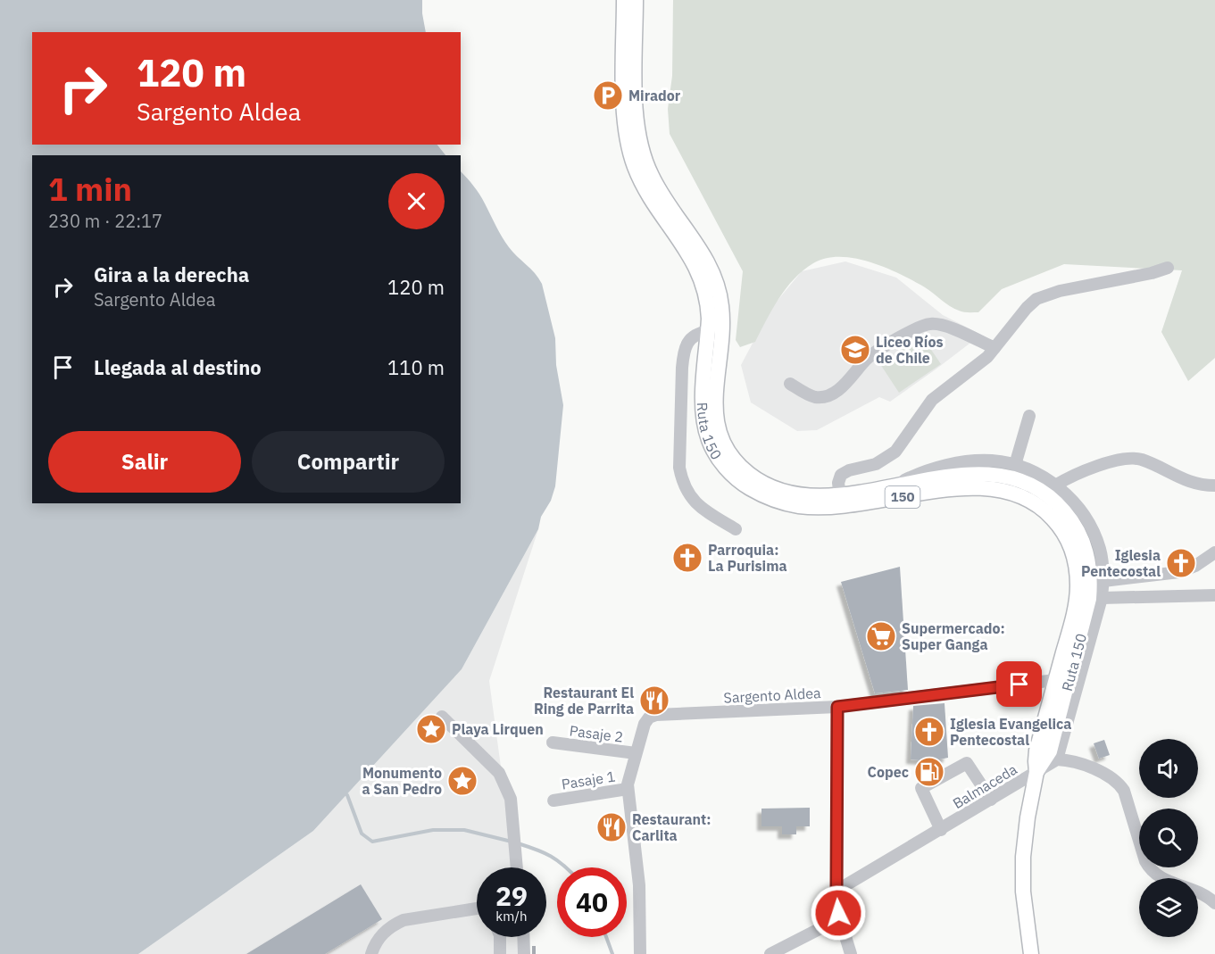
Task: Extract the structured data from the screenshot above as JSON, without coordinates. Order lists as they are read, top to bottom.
{
  "streets": {
    "main road": ["Ruta 150", "150"],
    "street": [
      "Sargento Aldea",
      "Pasaje 2",
      "Pasaje 1",
      "Balmaceda"
    ]
  },
  "crossings": [
    ["Ruta 150", "150"],
    ["Ruta 150", "Sargento Aldea"],
    ["Ruta 150", "Balmaceda"],
    ["150", "Balmaceda"],
    ["Sargento Aldea", "Pasaje 2"]
  ],
  "places": {
    "parking": ["Mirador"],
    "school or university": ["Liceo Ríos de Chile"],
    "church": ["Parroquia: La Purisima", "Iglesia Pentecostal", "Iglesia Evangelica Pentecostal"],
    "supermarket": ["Supermercado: Super Ganga"],
    "restaurant": ["Restaurant El Ring de Parrita", "Restaurant: Carlita"],
    "place": ["Playa Lirquen", "Monumento a San Pedro"],
    "fuel station": ["Copec"]
  },
  "page": {
    "turn": ["120 m", "Sargento Aldea"],
    "heading": ["1 min", "230 m · 22:17"],
    "list": [
      {
        "name": "Gira a la derecha",
        "note": "Sargento Aldea",
        "value": "120 m"
      },
      {
        "name": "Llegada al destino",
        "value": "110 m"
      }
    ],
    "buttons": ["Salir", "Compartir"],
    "speed": "29 km/h",
    "limit": "40"
  }
}
